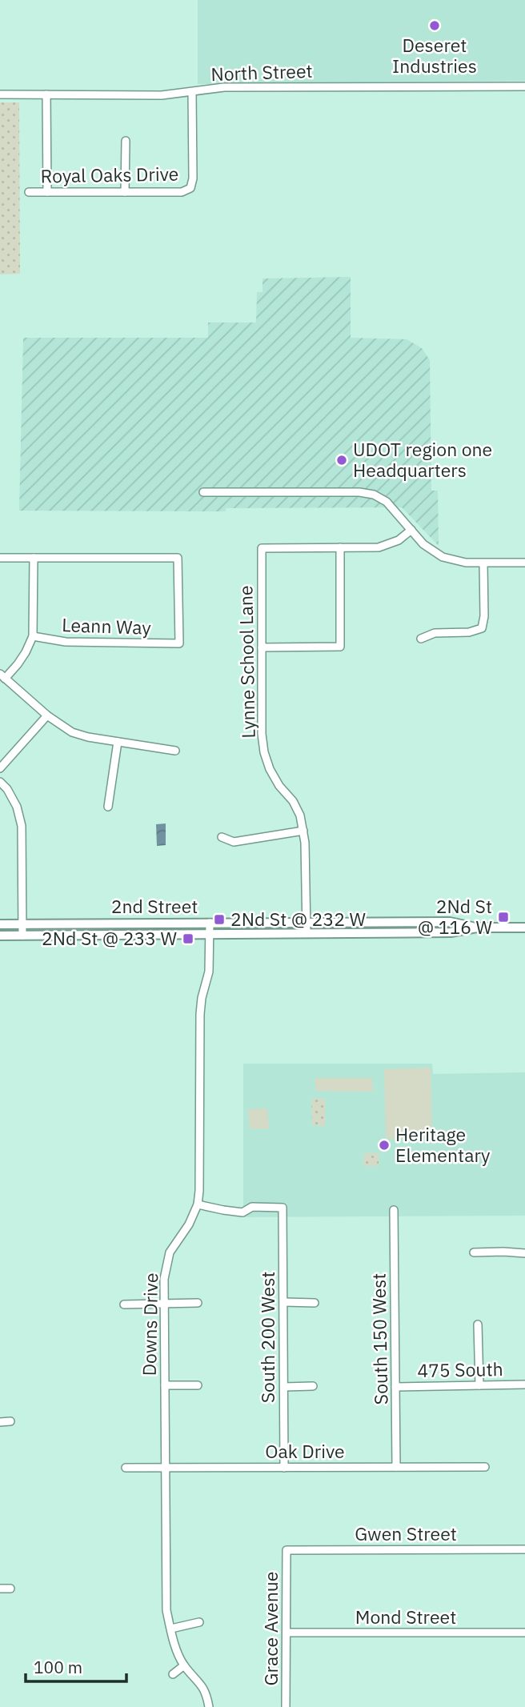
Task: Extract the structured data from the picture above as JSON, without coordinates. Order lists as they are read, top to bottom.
{
  "streets": {
    "main road": ["2nd Street"],
    "street": [
      "North Street",
      "Royal Oaks Drive",
      "Leann Way",
      "Lynne School Lane",
      "Downs Drive",
      "South 200 West",
      "South 150 West",
      "475 South",
      "Oak Drive",
      "Gwen Street",
      "Mond Street",
      "Grace Avenue"
    ]
  },
  "crossings": [
    ["North Street", "Royal Oaks Drive"],
    ["Lynne School Lane", "2nd Street"],
    ["2nd Street", "Downs Drive"],
    ["Downs Drive", "South 200 West"],
    ["Downs Drive", "Oak Drive"],
    ["South 200 West", "Oak Drive"],
    ["South 150 West", "475 South"],
    ["South 150 West", "Oak Drive"],
    ["Gwen Street", "Grace Avenue"],
    ["Mond Street", "Grace Avenue"]
  ],
  "places": {
    "other": ["Deseret Industries", "UDOT region one Headquarters", "Heritage Elementary"],
    "transit": ["2Nd St @ 116 W", "2Nd St @ 232 W", "2Nd St @ 233 W"]
  },
  "scale_bar": "100 m"
}
